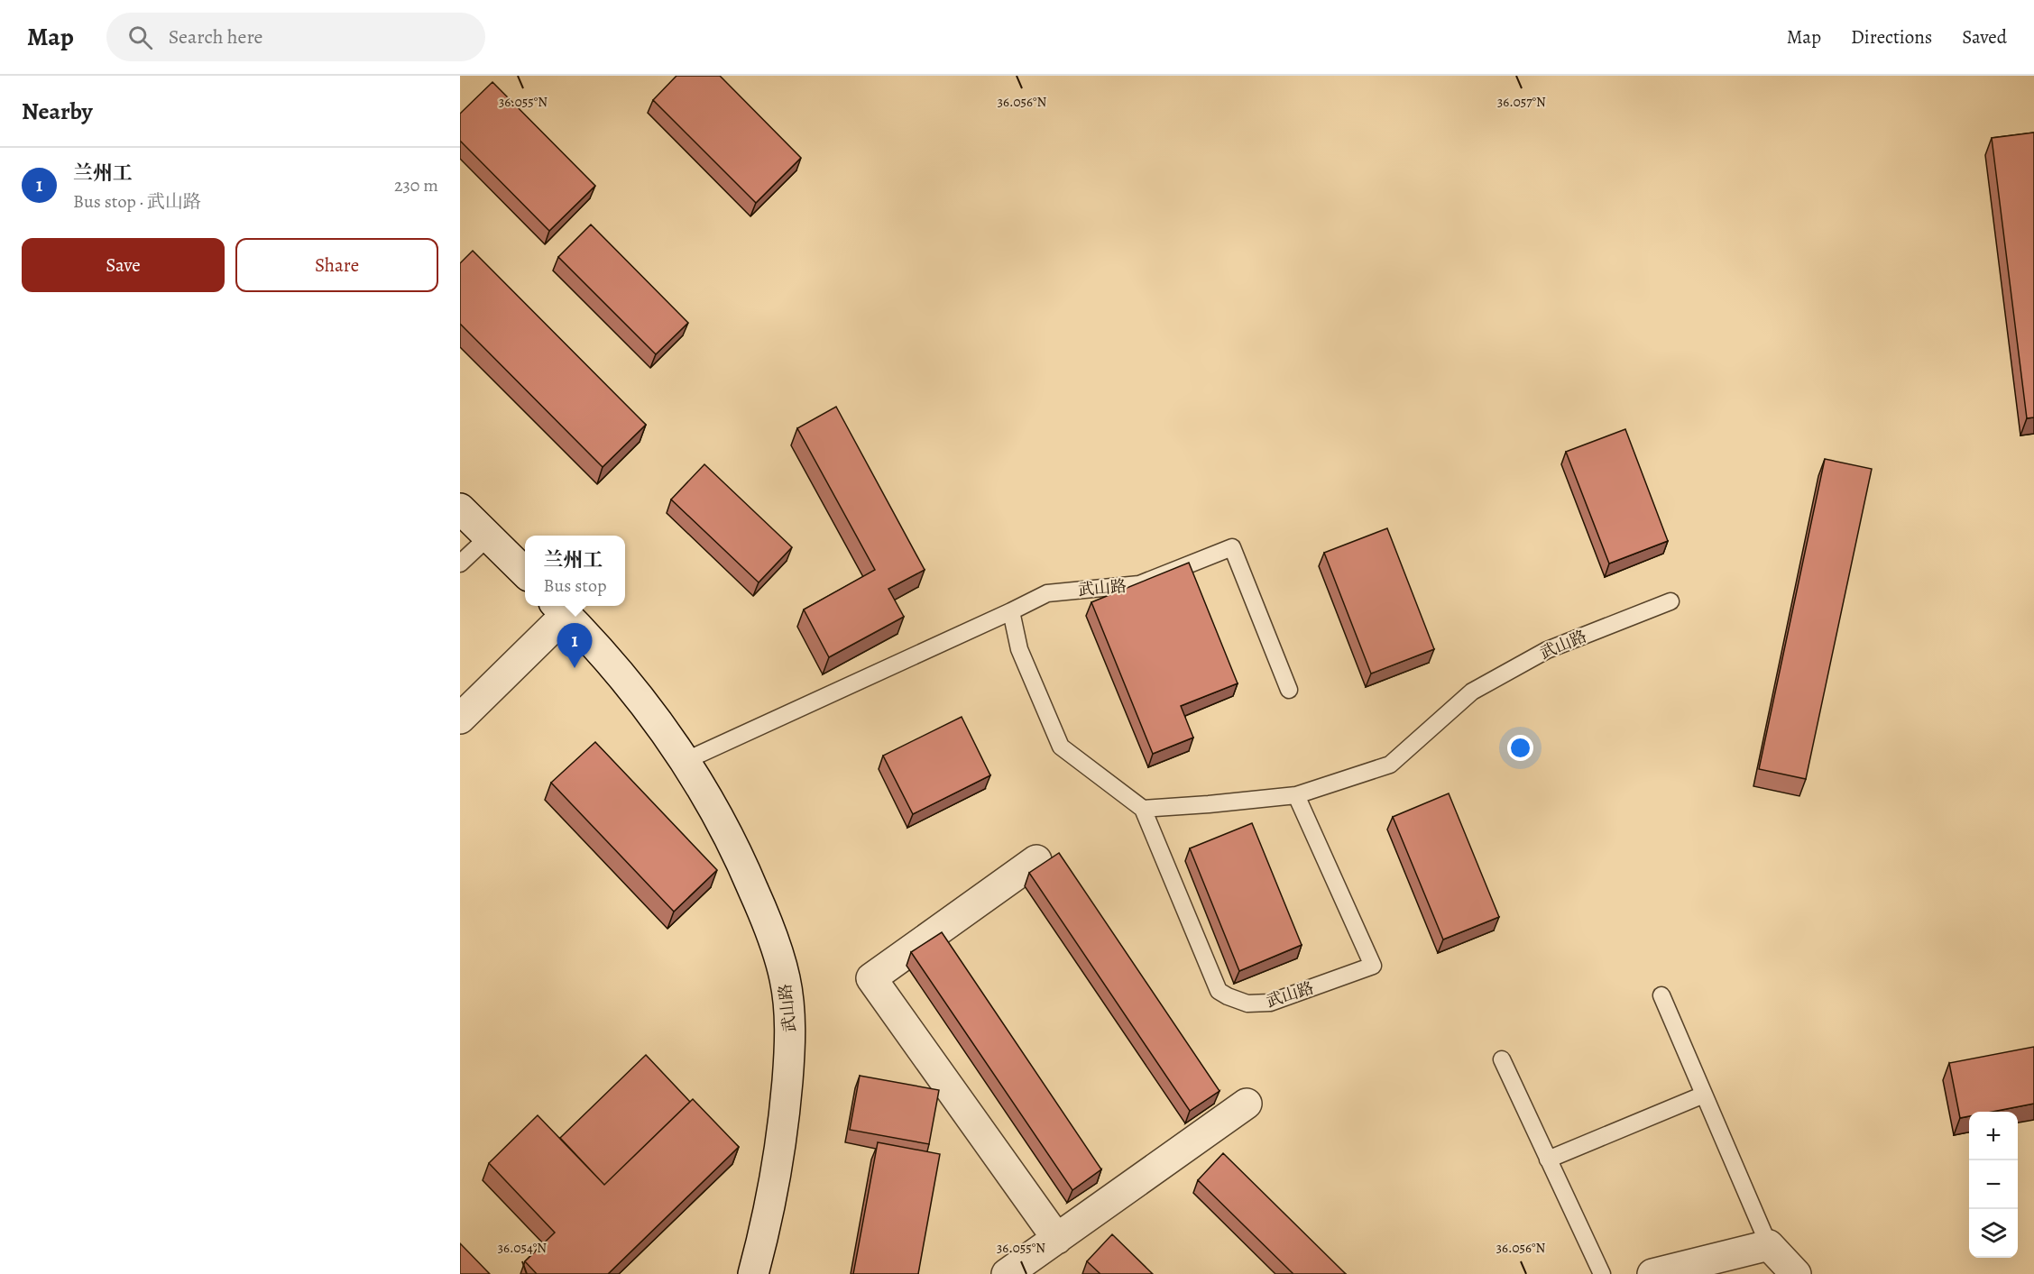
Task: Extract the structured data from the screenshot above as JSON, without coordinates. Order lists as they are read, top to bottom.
{
  "streets": {
    "street": ["武山路"]
  },
  "page": {
    "header": "Map",
    "search": "Search here",
    "nav": ["Map", "Directions", "Saved"],
    "heading": "Nearby",
    "list": [
      {
        "mark": "1",
        "name": "兰州工",
        "note": "Bus stop · 武山路",
        "value": "230 m"
      }
    ],
    "buttons": ["Save", "Share"],
    "popup": ["兰州工", "Bus stop"],
    "pins": "1",
    "map_buttons": ["+", "−"]
  },
  "coordinates": [
    "36.055°N",
    "36.056°N",
    "36.057°N",
    "36.054°N"
  ]
}
